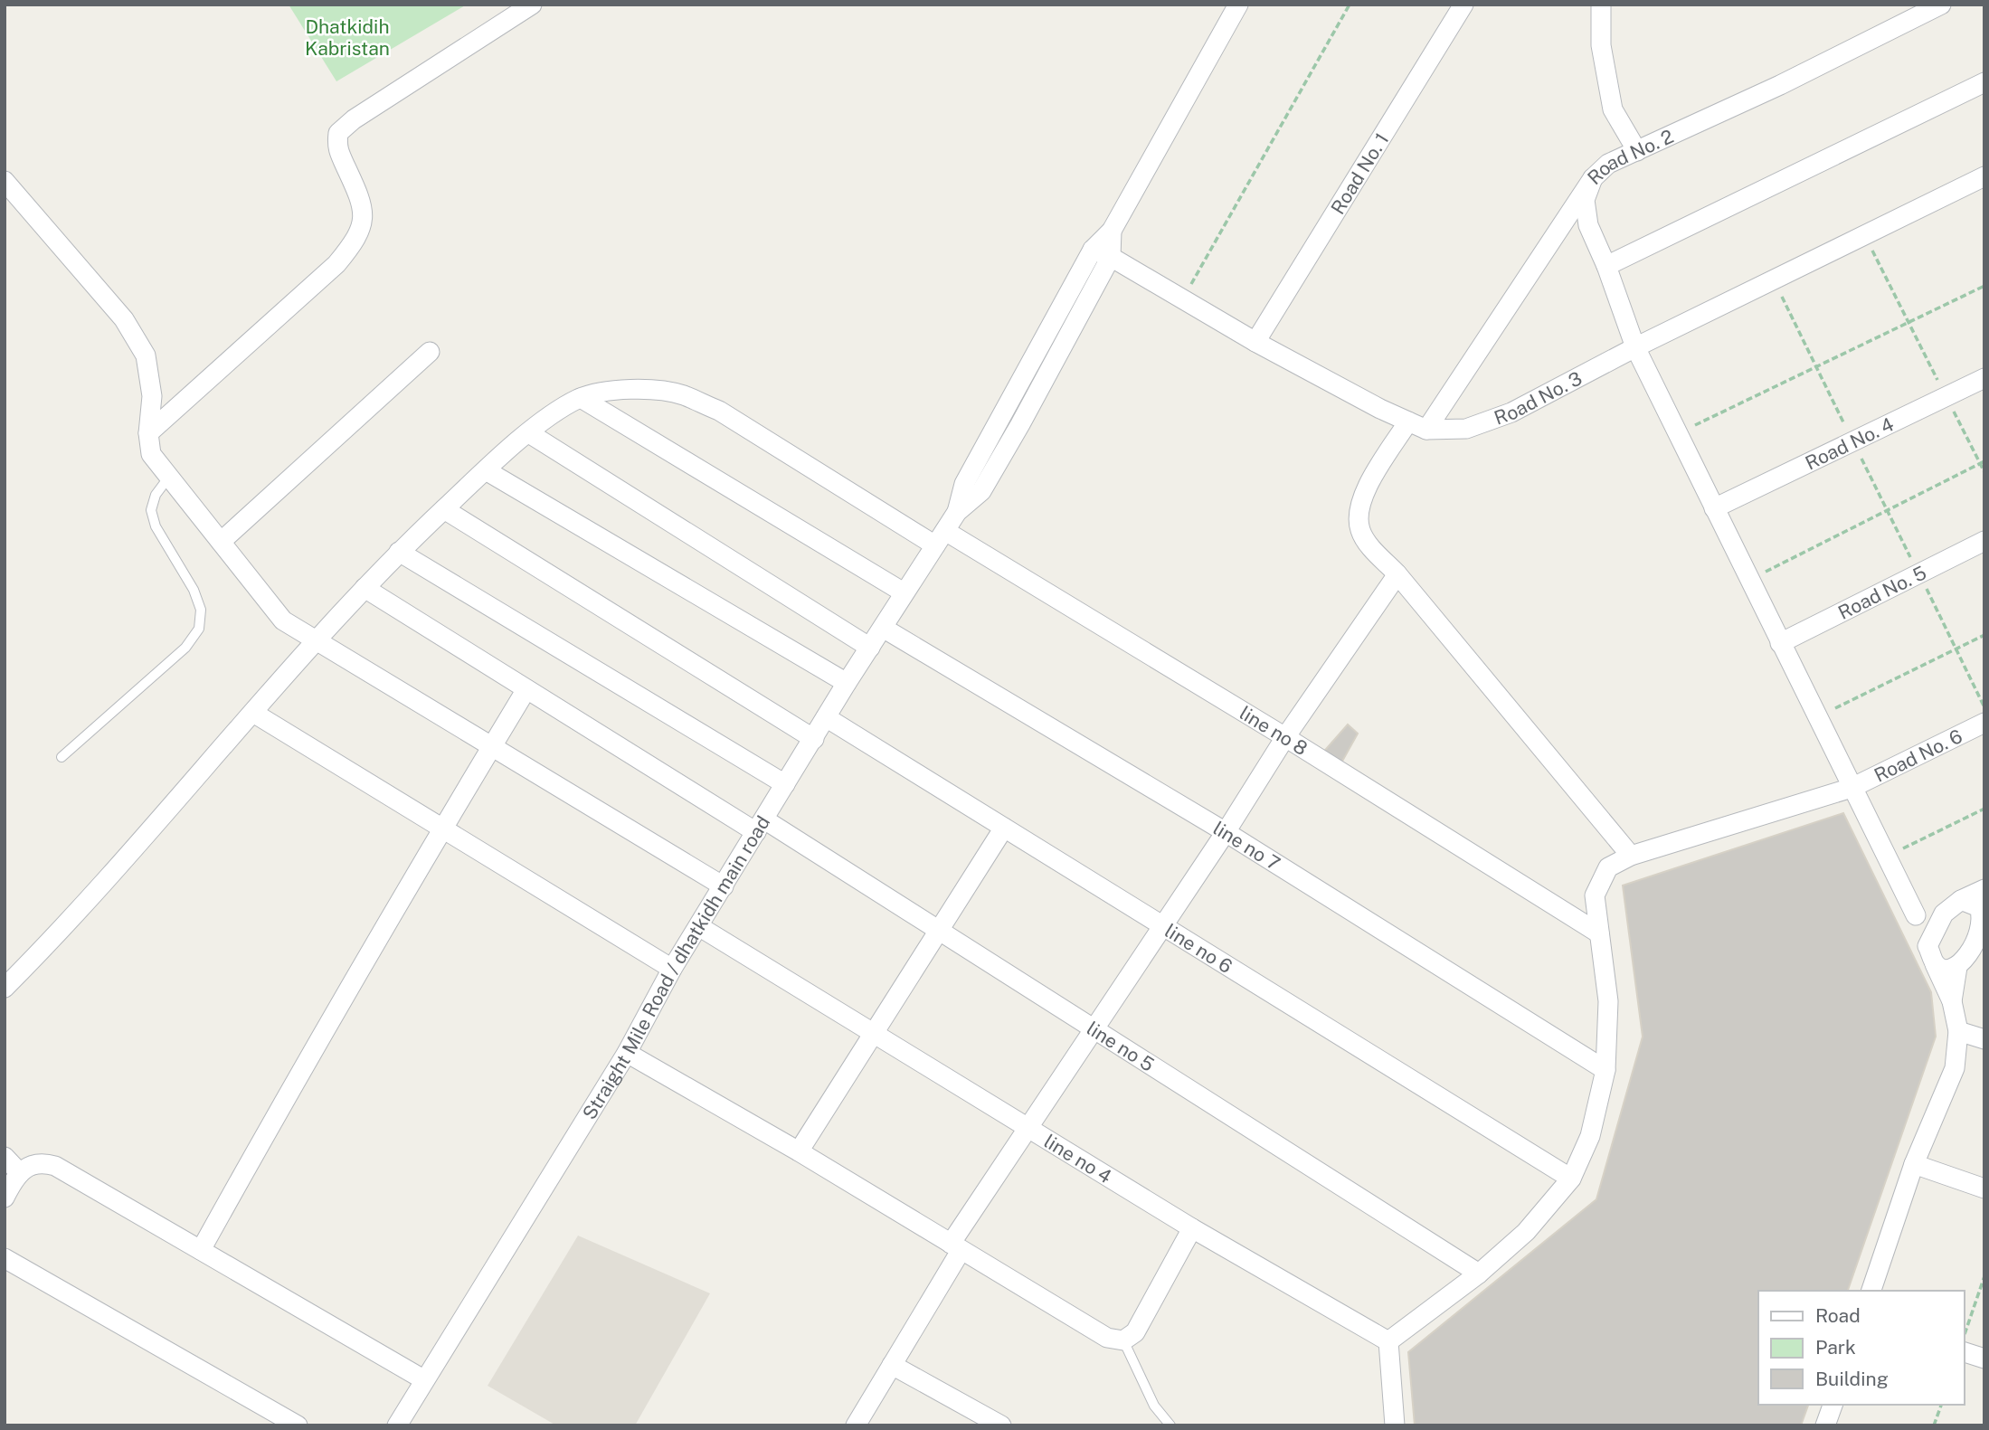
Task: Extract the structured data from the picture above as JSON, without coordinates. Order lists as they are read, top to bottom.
{
  "streets": {
    "street": [
      "Road No. 2",
      "Road No. 1",
      "Road No. 3",
      "Road No. 4",
      "Road No. 5",
      "line no 8",
      "Road No. 6",
      "line no 7",
      "line no 6",
      "Straight Mile Road / dhatkidh main road",
      "line no 5",
      "line no 4"
    ]
  },
  "crossings": [
    ["Road No. 2", "Road No. 3"],
    ["Road No. 1", "Road No. 3"],
    ["Road No. 3", "Straight Mile Road / dhatkidh main road"],
    ["line no 8", "Road No. 6"],
    ["line no 8", "Straight Mile Road / dhatkidh main road"],
    ["Road No. 6", "line no 7"],
    ["Road No. 6", "line no 6"],
    ["Road No. 6", "line no 5"],
    ["Road No. 6", "line no 4"],
    ["line no 7", "Straight Mile Road / dhatkidh main road"],
    ["line no 6", "Straight Mile Road / dhatkidh main road"],
    ["Straight Mile Road / dhatkidh main road", "line no 5"],
    ["Straight Mile Road / dhatkidh main road", "line no 4"]
  ],
  "parks": ["Dhatkidih Kabristan"],
  "legend": ["Road", "Park", "Building"]
}
